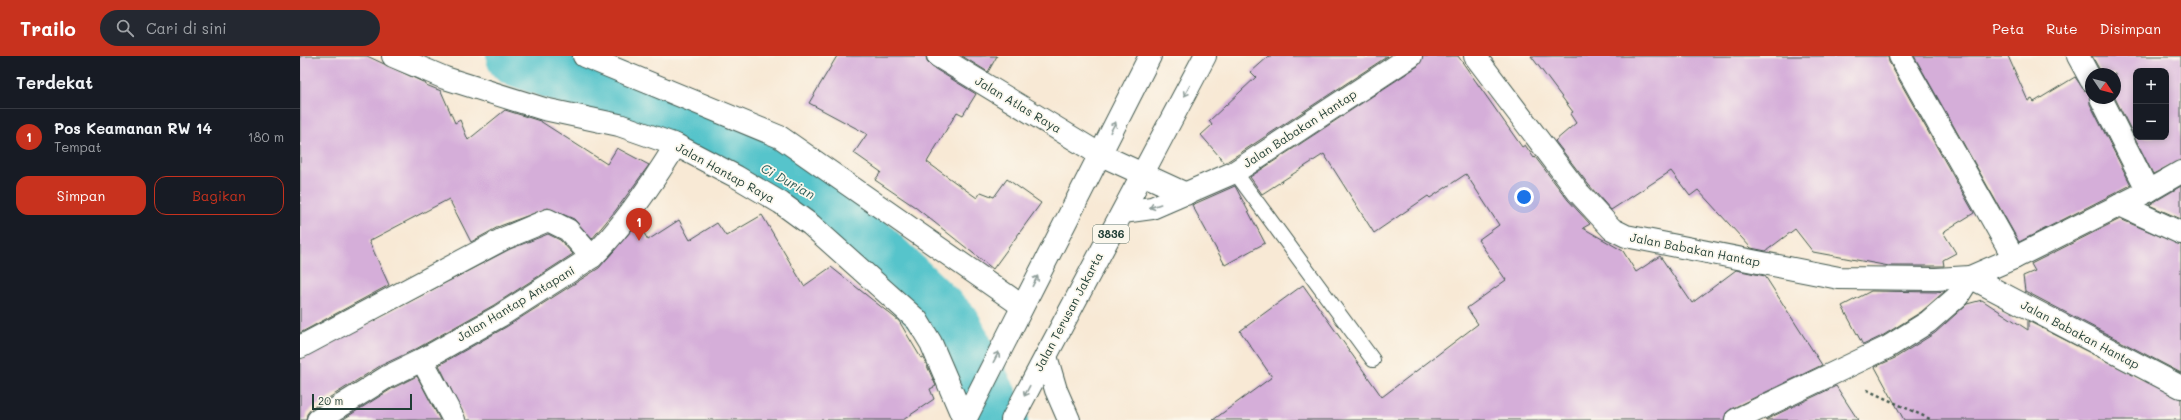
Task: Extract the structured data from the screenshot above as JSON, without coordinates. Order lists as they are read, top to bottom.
{
  "streets": {
    "street": [
      "Jalan Atlas Raya",
      "Jalan Babakan Hantap",
      "Jalan Hantap Raya",
      "3836",
      "Jalan Hantap Antapani",
      "Jalan Terusan Jakarta"
    ]
  },
  "crossings": [
    ["Jalan Atlas Raya", "Jalan Terusan Jakarta"],
    ["Jalan Babakan Hantap", "Jalan Terusan Jakarta"],
    ["Jalan Hantap Raya", "Jalan Hantap Antapani"]
  ],
  "water": ["Ci Durian"],
  "scale_bar": "20 m",
  "north": "bottom right",
  "page": {
    "header": "Trailo",
    "search": "Cari di sini",
    "nav": ["Peta", "Rute", "Disimpan"],
    "heading": "Terdekat",
    "map_buttons": ["+", "−"],
    "list": [
      {
        "mark": "1",
        "name": "Pos Keamanan RW 14",
        "note": "Tempat",
        "value": "180 m"
      }
    ],
    "buttons": ["Simpan", "Bagikan"],
    "pins": "1",
    "scale": "20 m"
  }
}
